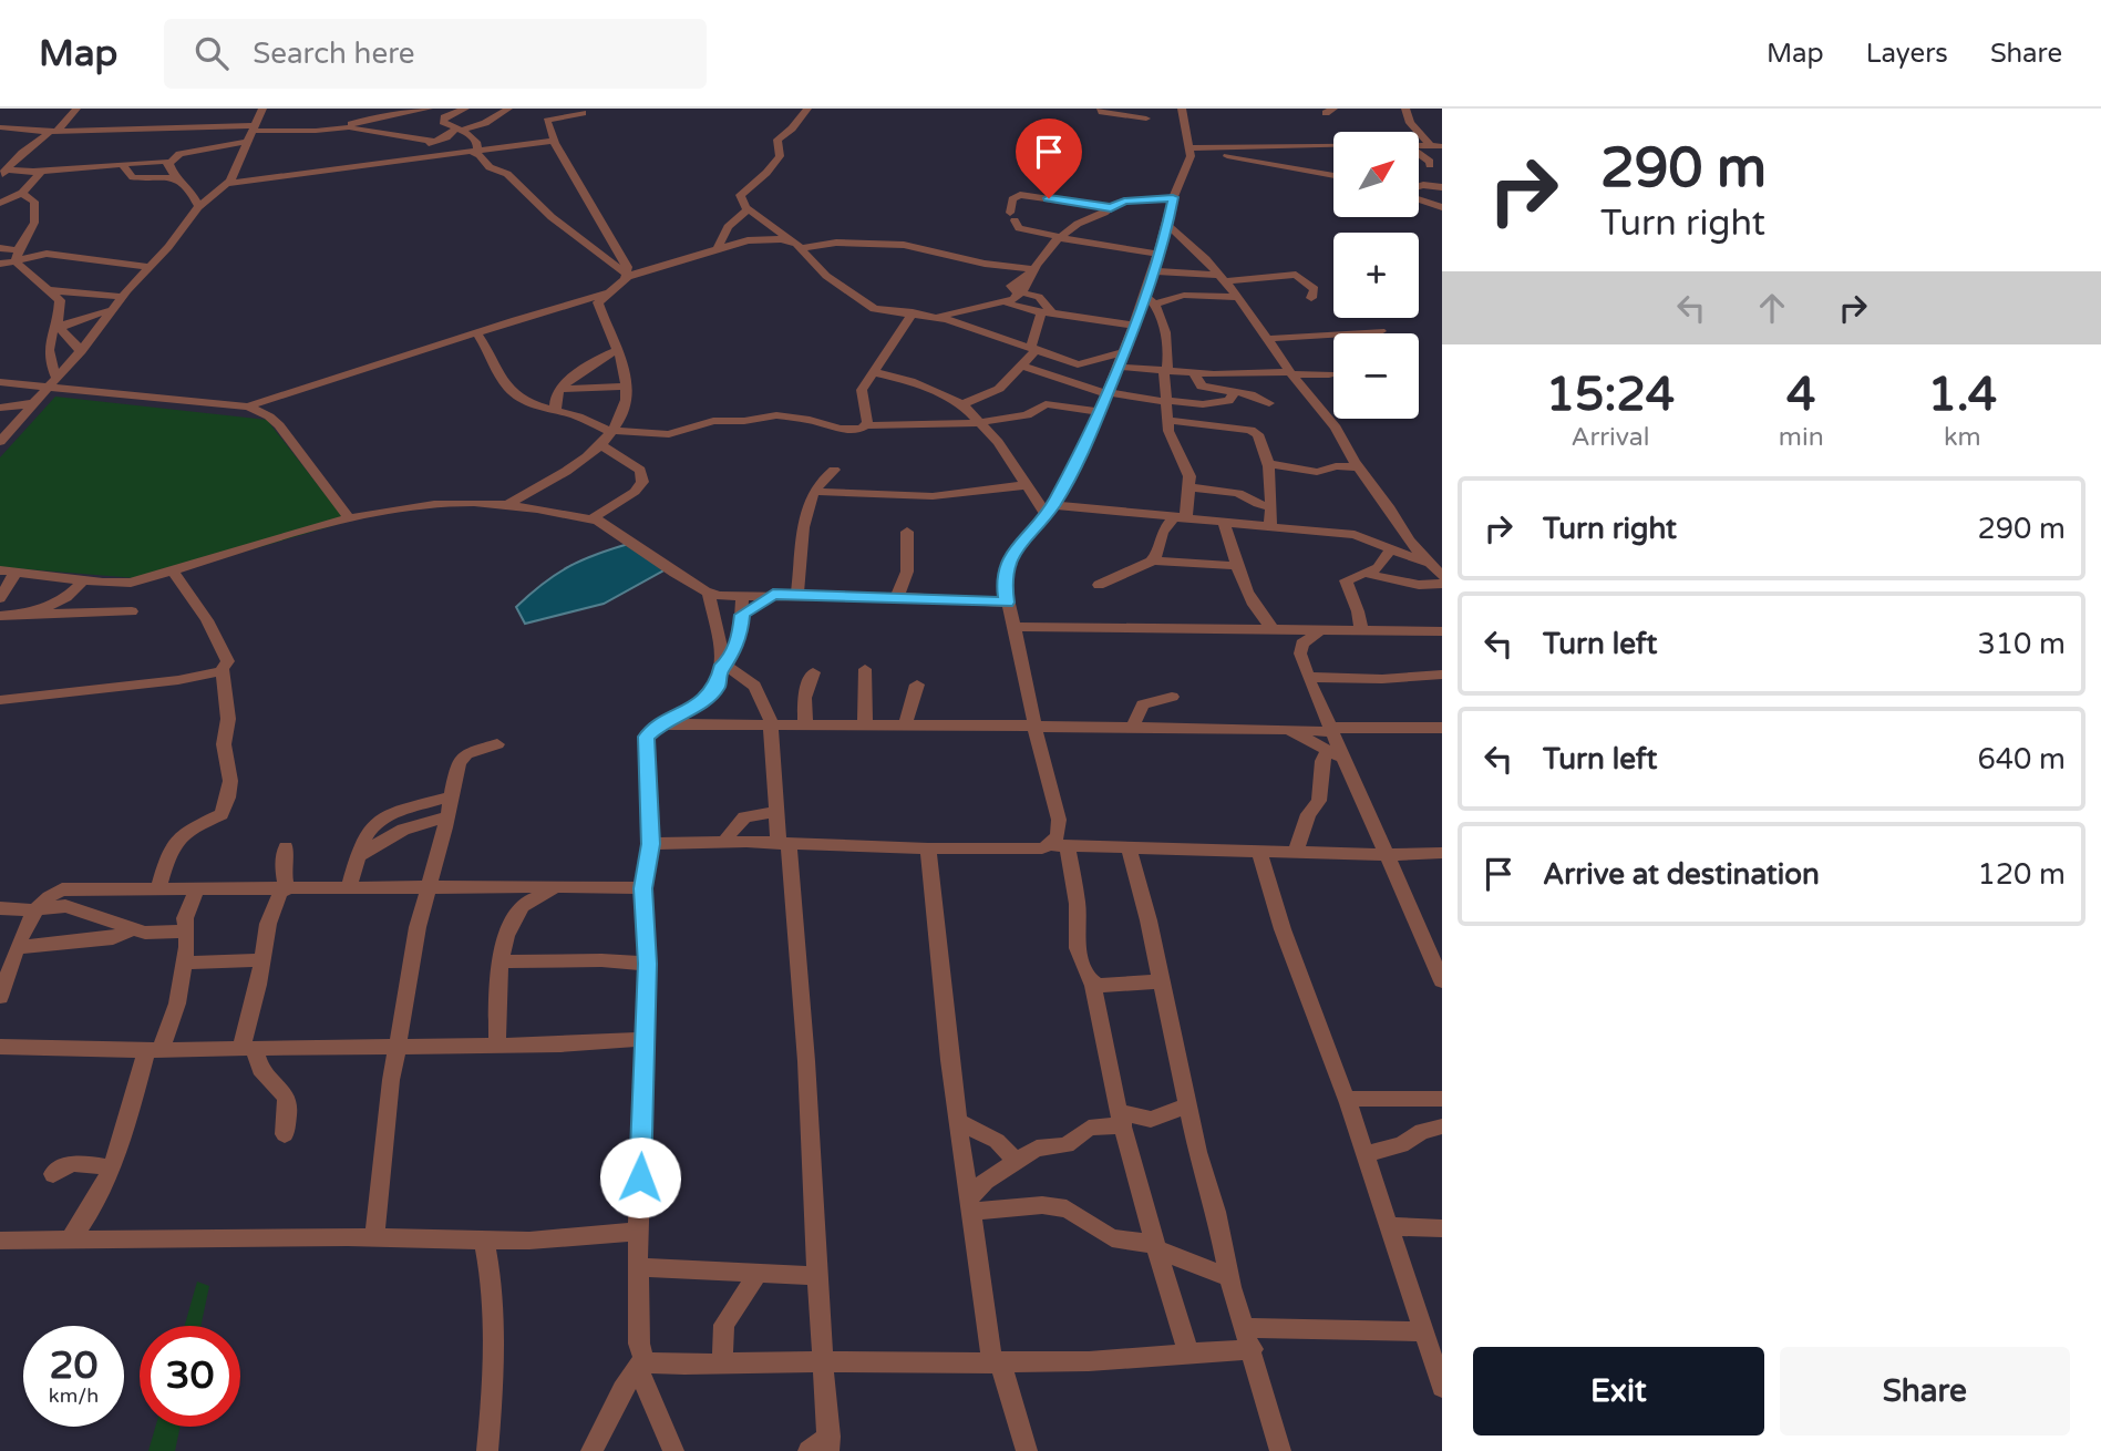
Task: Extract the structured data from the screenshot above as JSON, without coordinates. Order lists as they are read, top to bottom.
{
  "north": "top right",
  "page": {
    "header": "Map",
    "search": "Search here",
    "nav": ["Map", "Layers", "Share"],
    "turn": ["290 m", "Turn right"],
    "map_buttons": ["+", "−"],
    "eta": [
      "15:24",
      "Arrival",
      "4",
      "min",
      "1.4",
      "km"
    ],
    "list": [
      {
        "name": "Turn right",
        "value": "290 m"
      },
      {
        "name": "Turn left",
        "value": "310 m"
      },
      {
        "name": "Turn left",
        "value": "640 m"
      },
      {
        "name": "Arrive at destination",
        "value": "120 m"
      }
    ],
    "speed": "20 km/h",
    "limit": "30",
    "buttons": ["Exit", "Share"]
  }
}
